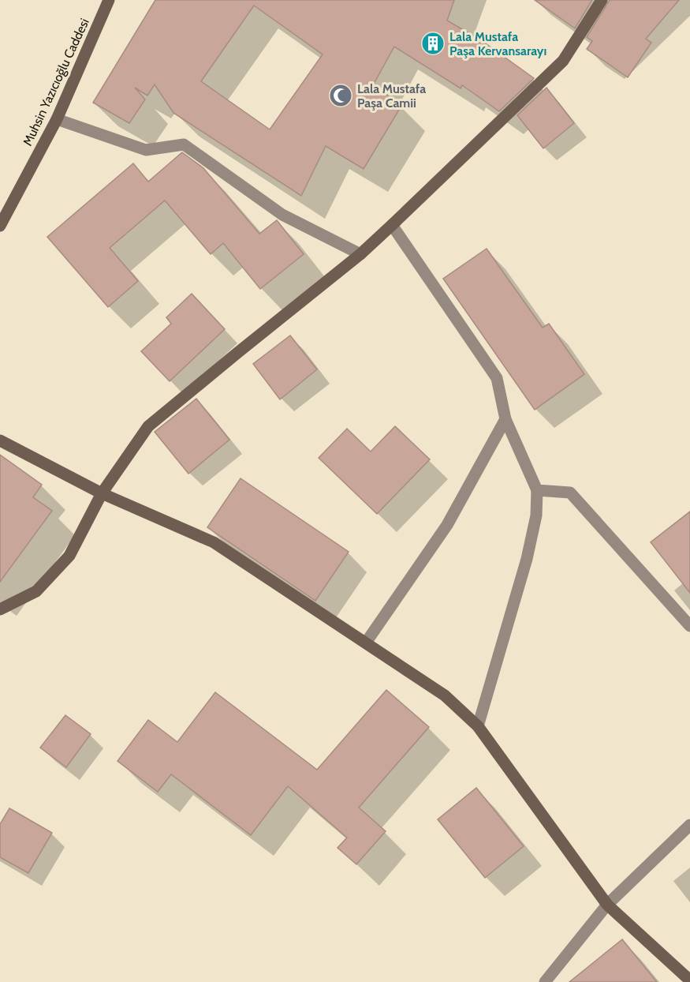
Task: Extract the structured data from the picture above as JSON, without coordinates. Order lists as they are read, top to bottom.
{
  "streets": {
    "street": ["Muhsin Yazıcıoğlu Caddesi"]
  },
  "places": {
    "building": ["Lala Mustafa Paşa Kervansarayı"],
    "mosque": ["Lala Mustafa Paşa Camii"]
  }
}
